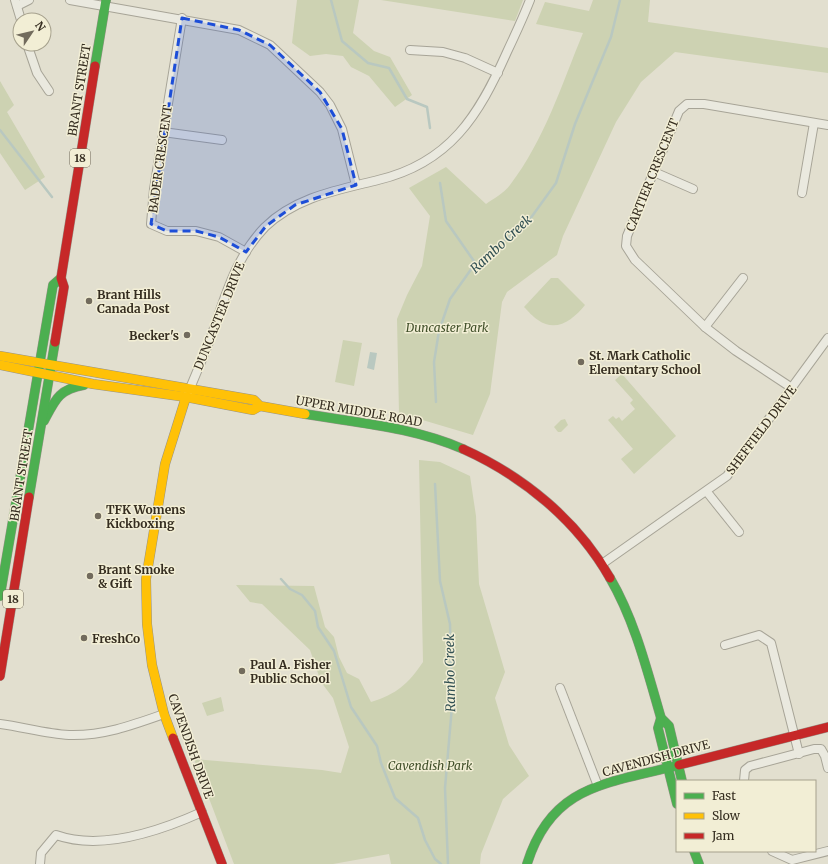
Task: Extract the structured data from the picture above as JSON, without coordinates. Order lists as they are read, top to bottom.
{
  "streets": {
    "main road": [
      "BRANT STREET",
      "18",
      "UPPER MIDDLE ROAD",
      "CAVENDISH DRIVE"
    ],
    "street": [
      "BADER CRESCENT",
      "CARTIER CRESCENT",
      "DUNCASTER DRIVE",
      "SHEFFIELD DRIVE"
    ]
  },
  "crossings": [
    ["BRANT STREET", "UPPER MIDDLE ROAD"],
    ["BADER CRESCENT", "DUNCASTER DRIVE"],
    ["CARTIER CRESCENT", "SHEFFIELD DRIVE"],
    ["DUNCASTER DRIVE", "UPPER MIDDLE ROAD"],
    ["DUNCASTER DRIVE", "CAVENDISH DRIVE"],
    ["UPPER MIDDLE ROAD", "SHEFFIELD DRIVE"],
    ["UPPER MIDDLE ROAD", "CAVENDISH DRIVE"]
  ],
  "water": ["Rambo Creek"],
  "parks": ["Duncaster Park", "Cavendish Park"],
  "places": [
    "Brant Hills Canada Post",
    "Becker's",
    "St. Mark Catholic Elementary School",
    "TFK Womens Kickboxing",
    "Brant Smoke & Gift",
    "FreshCo",
    "Paul A. Fisher Public School"
  ],
  "legend": ["Fast", "Slow", "Jam"],
  "north": "top right"
}
